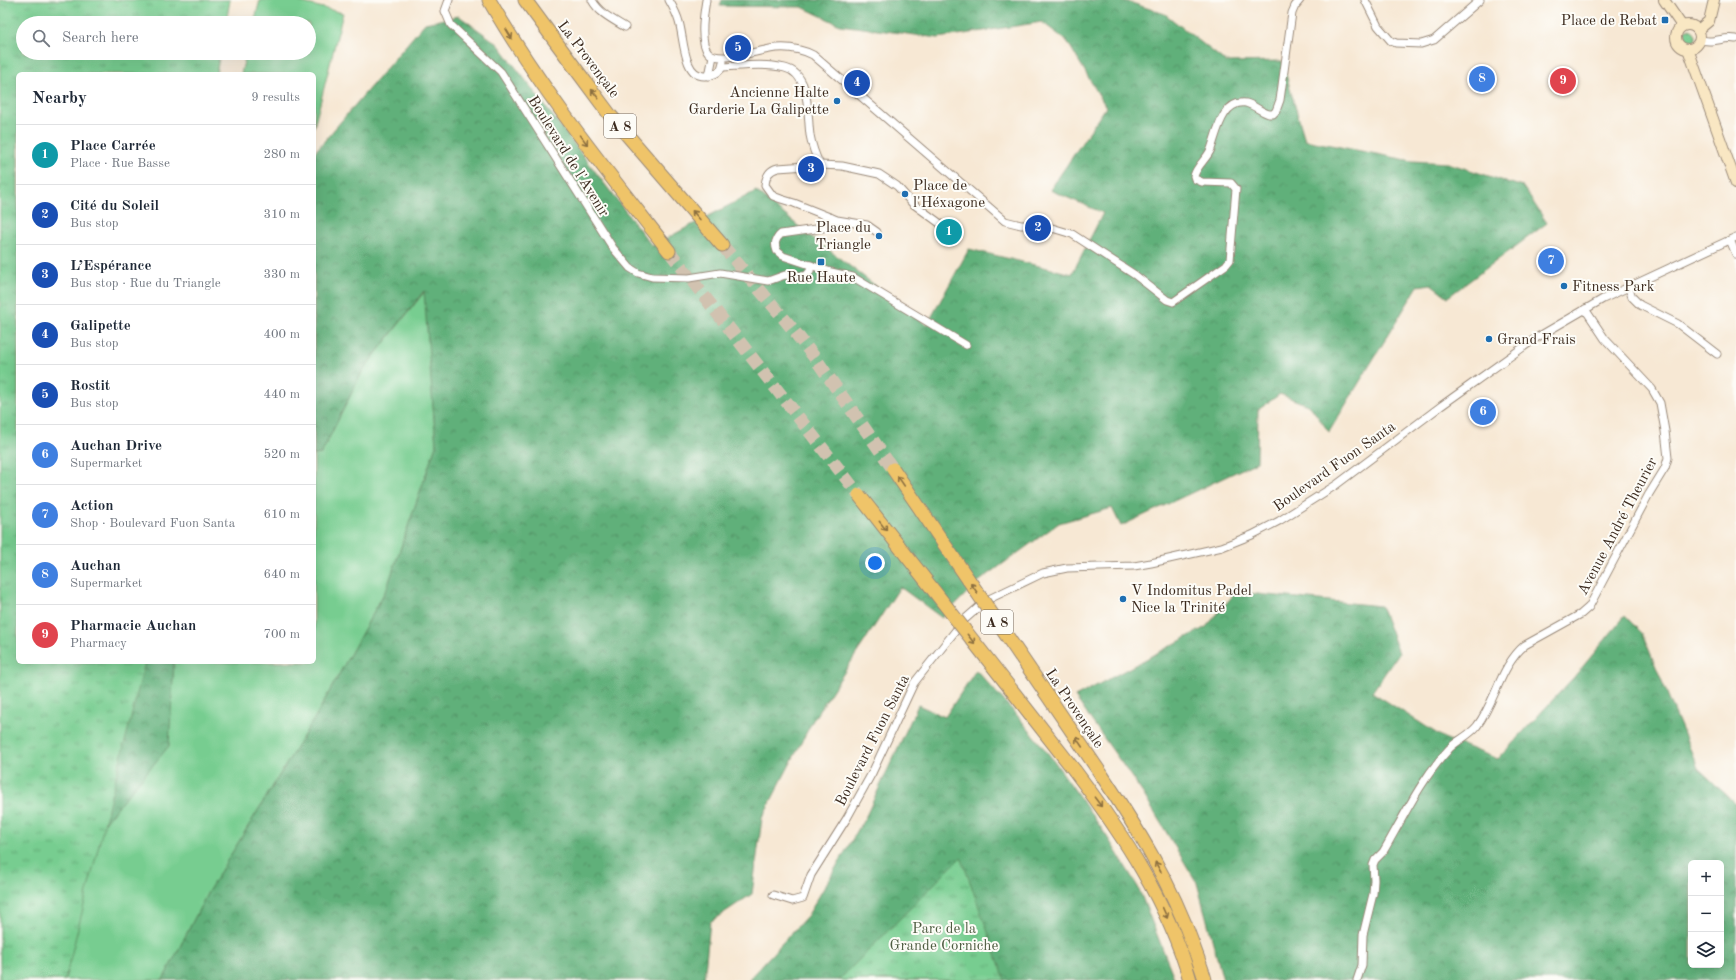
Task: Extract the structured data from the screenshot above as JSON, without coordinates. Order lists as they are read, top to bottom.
{
  "streets": {
    "highway": ["La Provençale", "A 8"],
    "street": ["Boulevard de l'Avenir", "Boulevard Fuon Santa", "Avenue André Theurier"]
  },
  "crossings": [
    ["Boulevard Fuon Santa", "Avenue André Theurier"]
  ],
  "parks": ["Parc de la Grande Corniche"],
  "places": {
    "transit": ["Place de Rebat", "Rue Haute"],
    "other": [
      "Ancienne Halte Garderie La Galipette",
      "Place de l'Héxagone",
      "Place du Triangle",
      "Fitness Park",
      "Grand Frais",
      "V Indomitus Padel Nice la Trinité"
    ]
  },
  "page": {
    "search": "Search here",
    "pins": [
      "5",
      "8",
      "9",
      "4",
      "3",
      "2",
      "1",
      "7",
      "6"
    ],
    "heading": ["Nearby", "9 results"],
    "list": [
      {
        "mark": "1",
        "name": "Place Carrée",
        "note": "Place · Rue Basse",
        "value": "280 m"
      },
      {
        "mark": "2",
        "name": "Cité du Soleil",
        "note": "Bus stop",
        "value": "310 m"
      },
      {
        "mark": "3",
        "name": "L’Espérance",
        "note": "Bus stop · Rue du Triangle",
        "value": "330 m"
      },
      {
        "mark": "4",
        "name": "Galipette",
        "note": "Bus stop",
        "value": "400 m"
      },
      {
        "mark": "5",
        "name": "Rostit",
        "note": "Bus stop",
        "value": "440 m"
      },
      {
        "mark": "6",
        "name": "Auchan Drive",
        "note": "Supermarket",
        "value": "520 m"
      },
      {
        "mark": "7",
        "name": "Action",
        "note": "Shop · Boulevard Fuon Santa",
        "value": "610 m"
      },
      {
        "mark": "8",
        "name": "Auchan",
        "note": "Supermarket",
        "value": "640 m"
      },
      {
        "mark": "9",
        "name": "Pharmacie Auchan",
        "note": "Pharmacy",
        "value": "700 m"
      }
    ],
    "map_buttons": ["+", "−"]
  }
}
